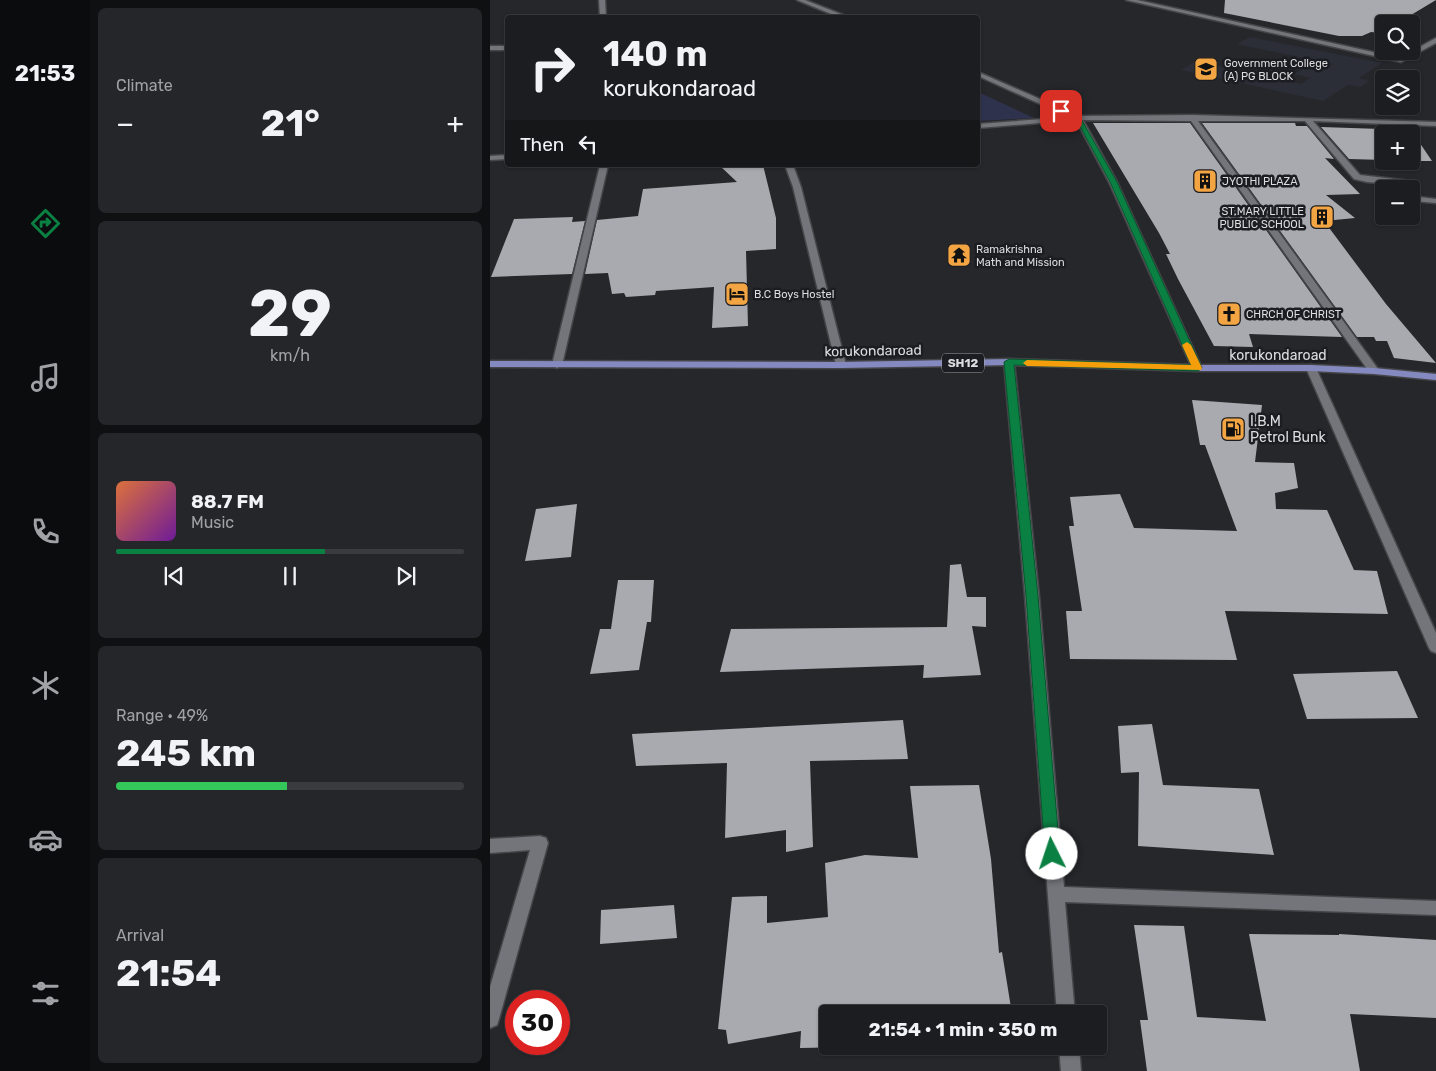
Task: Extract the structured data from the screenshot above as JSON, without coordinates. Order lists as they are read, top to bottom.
{
  "streets": {
    "main road": ["korukondaroad", "SH12"]
  },
  "places": {
    "school or university": ["Government College (A) PG BLOCK"],
    "building": ["JYOTHI PLAZA", "ST.MARY LITTLE PUBLIC SCHOOL"],
    "temple": ["Ramakrishna Math and Mission"],
    "hotel": ["B.C Boys Hostel"],
    "church": ["CHRCH OF CHRIST"],
    "fuel station": ["I.B.M Petrol Bunk"]
  },
  "page": {
    "tabs": "21:53",
    "tile": [
      "Climate",
      ["29", "km/h"],
      ["Range · 49%", "245 km"],
      ["Arrival", "21:54"]
    ],
    "map_buttons": ["+", "−"],
    "turn": ["140 m", "korukondaroad"],
    "heat": ["−", "21°", "+"],
    "then": "Then",
    "song": ["88.7 FM", "Music"],
    "limit": "30",
    "trip": "21:54 · 1 min · 350 m"
  }
}
